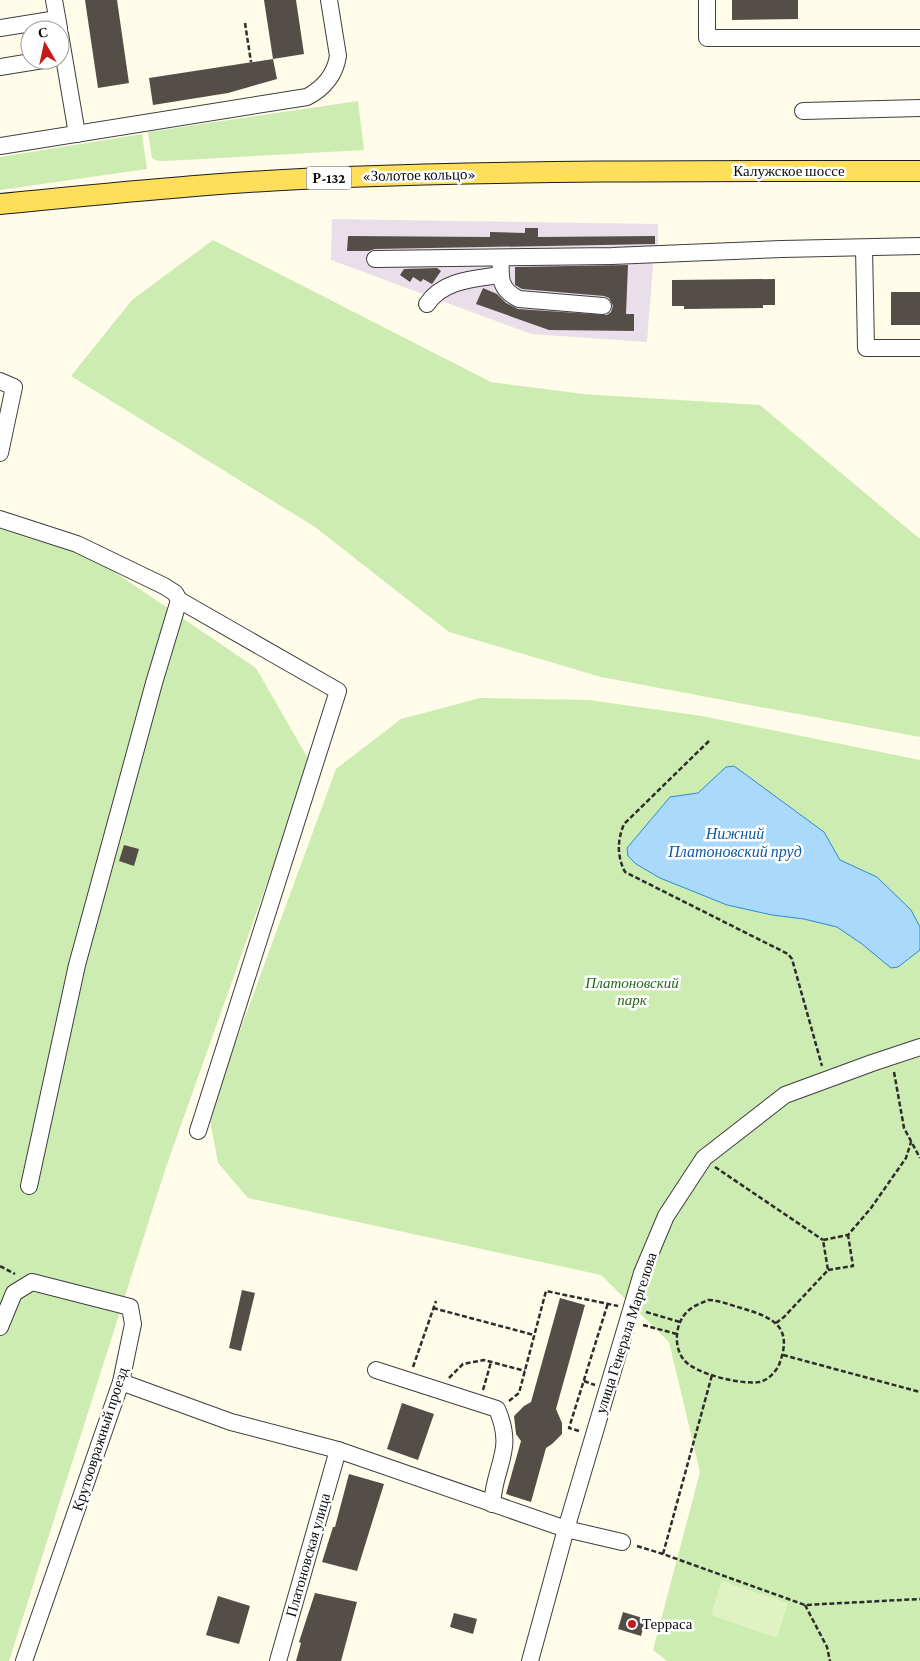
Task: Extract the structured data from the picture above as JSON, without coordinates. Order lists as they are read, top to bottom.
{
  "streets": {
    "main road": ["Калужское шоссе", "«Золотое кольцо»", "Р-132"],
    "street": ["улица Генерала Маргелова", "Крутоовражный проезд", "Платоновская улица"]
  },
  "crossings": [
    ["Калужское шоссе", "«Золотое кольцо»"]
  ],
  "water": ["Нижний Платоновский пруд"],
  "parks": ["Платоновский парк"],
  "places": ["Терраса"],
  "north": "top"
}
